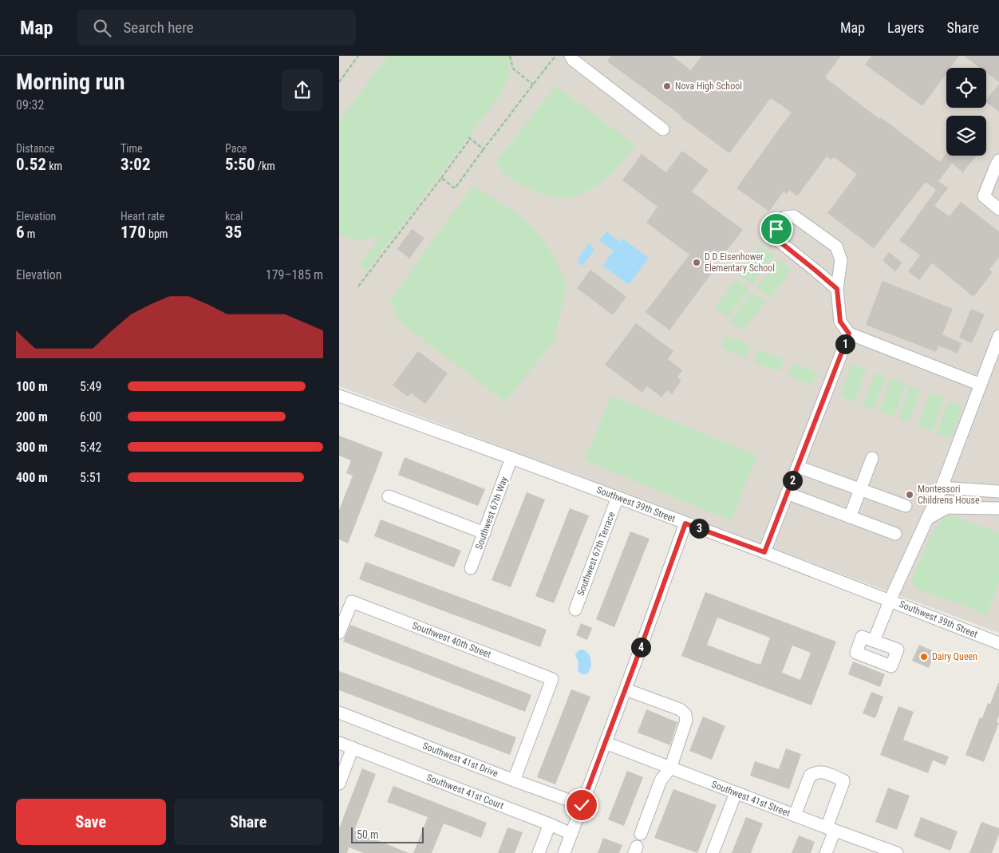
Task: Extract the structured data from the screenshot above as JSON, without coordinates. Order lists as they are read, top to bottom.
{
  "streets": {
    "street": [
      "Southwest 39th Street",
      "Southwest 67th Way",
      "Southwest 67th Terrace",
      "Southwest 40th Street",
      "Southwest 41st Drive",
      "Southwest 41st Court",
      "Southwest 41st Street"
    ]
  },
  "crossings": [
    ["Southwest 39th Street", "Southwest 67th Way"],
    ["Southwest 39th Street", "Southwest 67th Terrace"],
    ["Southwest 40th Street", "Southwest 41st Drive"]
  ],
  "places": [
    "Nova High School",
    "D D Eisenhower Elementary School",
    "Montessori Childrens House",
    "Dairy Queen"
  ],
  "scale_bar": "50 m",
  "page": {
    "header": "Map",
    "search": "Search here",
    "nav": ["Map", "Layers", "Share"],
    "heading": ["Morning run", "09:32"],
    "stats": [
      ["Distance", "0.52 km"],
      ["Time", "3:02"],
      ["Pace", "5:50 /km"],
      ["Elevation", "6 m"],
      ["Heart rate", "170 bpm"],
      ["kcal", "35"]
    ],
    "chart": ["Elevation", "179–185 m"],
    "pins": [
      "1",
      "2",
      "3",
      "4"
    ],
    "list": [
      {
        "name": "100 m",
        "note": "5:49"
      },
      {
        "name": "200 m",
        "note": "6:00"
      },
      {
        "name": "300 m",
        "note": "5:42"
      },
      {
        "name": "400 m",
        "note": "5:51"
      }
    ],
    "buttons": ["Save", "Share"],
    "scale": "50 m"
  }
}
